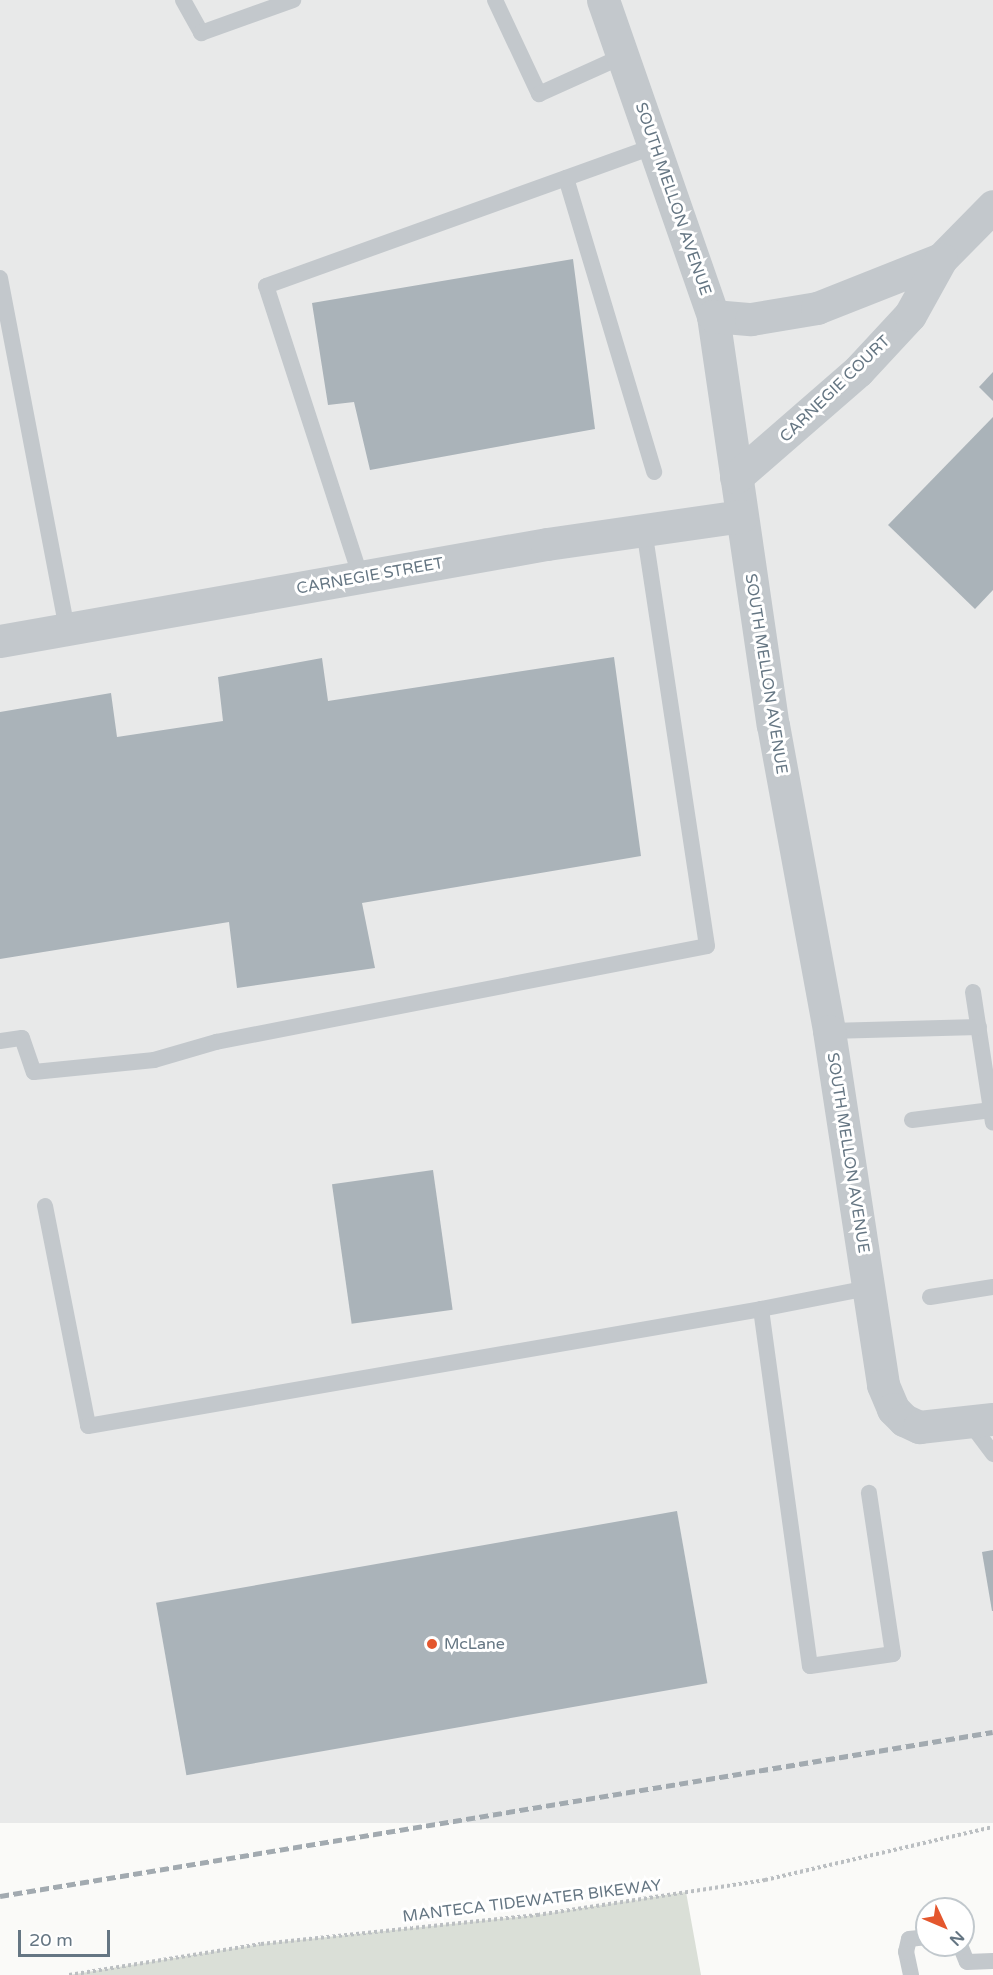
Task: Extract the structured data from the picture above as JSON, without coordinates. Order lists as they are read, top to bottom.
{
  "streets": {
    "street": ["SOUTH MELLON AVENUE", "CARNEGIE COURT", "CARNEGIE STREET"],
    "path": ["MANTECA TIDEWATER BIKEWAY"]
  },
  "crossings": [
    ["SOUTH MELLON AVENUE", "CARNEGIE COURT"],
    ["SOUTH MELLON AVENUE", "CARNEGIE STREET"]
  ],
  "places": ["McLane"],
  "scale_bar": "20 m",
  "north": "bottom right"
}
